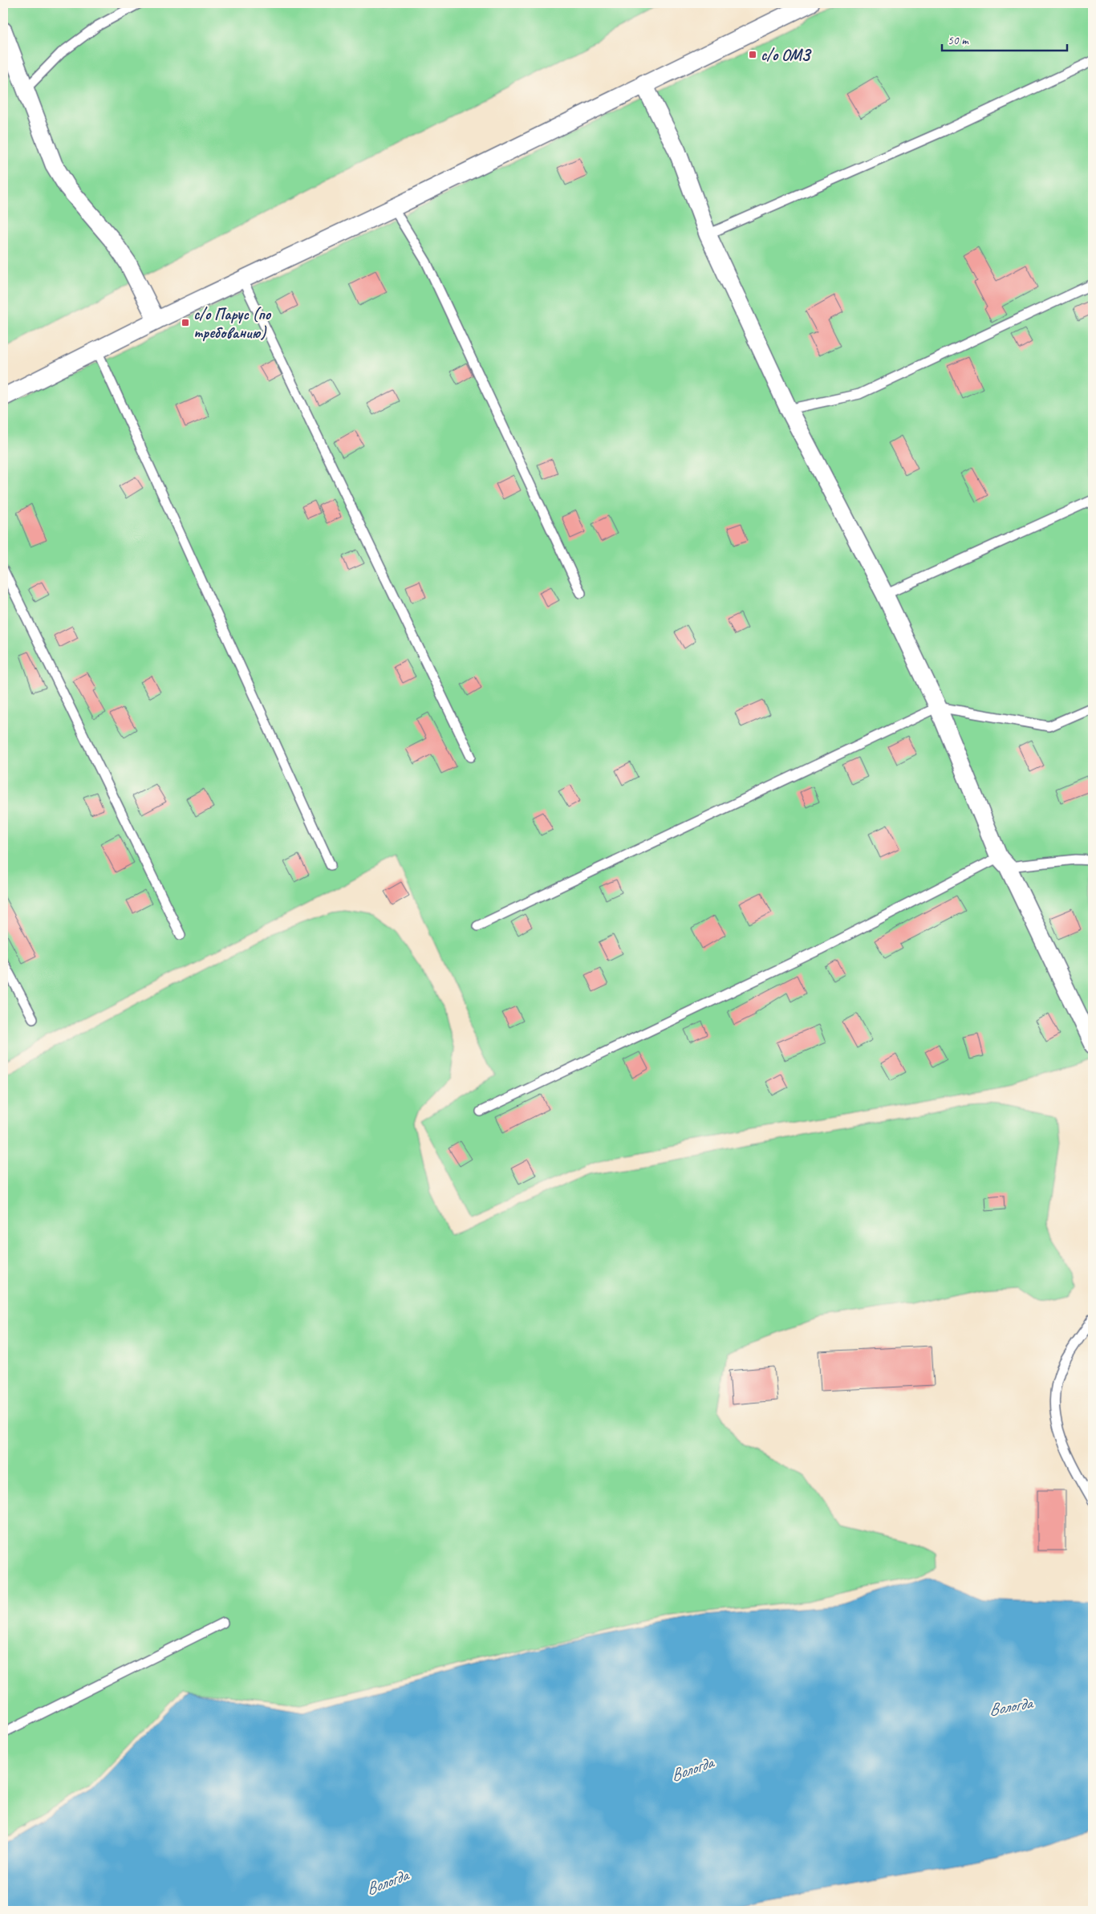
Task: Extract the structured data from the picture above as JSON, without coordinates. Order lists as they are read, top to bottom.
{
  "water": ["Вологда"],
  "places": {
    "transit": ["с/о ОМЗ", "с/о Парус (по требованию)"]
  },
  "scale_bar": "50 m"
}
